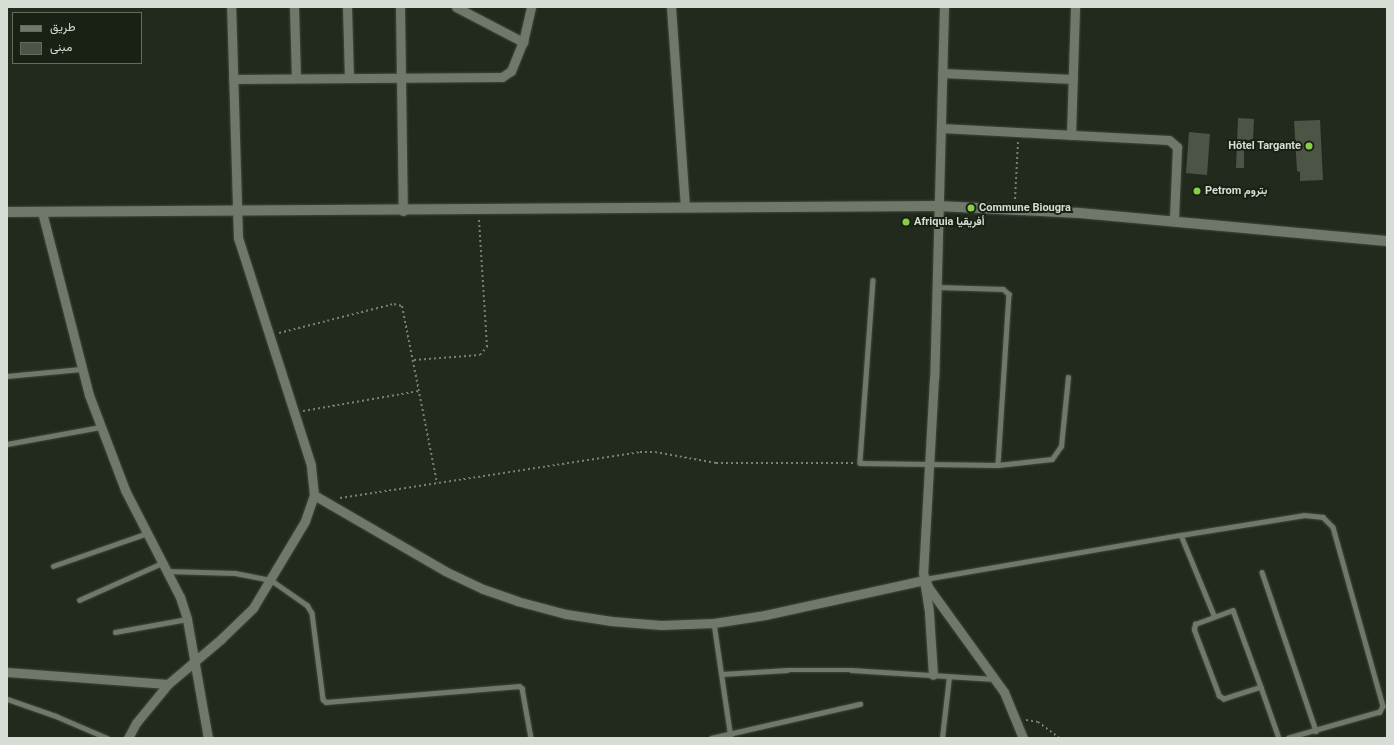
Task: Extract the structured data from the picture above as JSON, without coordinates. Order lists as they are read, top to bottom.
{
  "places": [
    "Hôtel Targante",
    "Petrom بتروم",
    "Commune Biougra",
    "Afriquia أفريقيا"
  ],
  "legend": ["طريق", "مبنى"]
}
